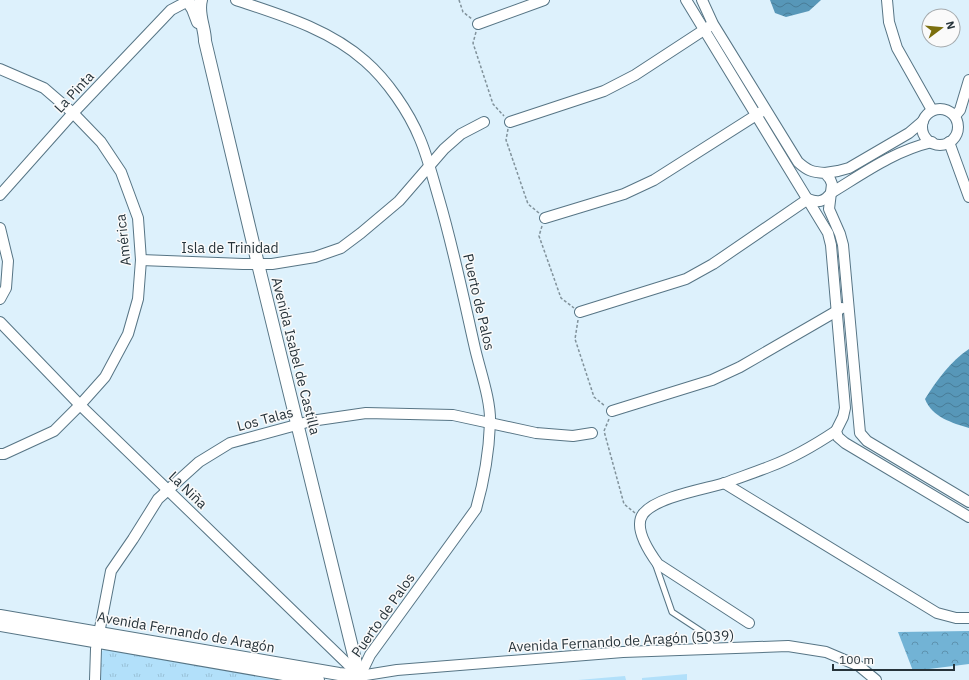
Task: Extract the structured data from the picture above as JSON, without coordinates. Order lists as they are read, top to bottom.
{
  "streets": {
    "street": [
      "La Pinta",
      "América",
      "Isla de Trinidad",
      "Puerto de Palos",
      "Avenida Isabel de Castilla",
      "Los Talas",
      "La Niña",
      "Avenida Fernando de Aragón",
      "Avenida Fernando de Aragón (5039)"
    ]
  },
  "crossings": [
    ["La Pinta", "América"],
    ["La Pinta", "Avenida Isabel de Castilla"],
    ["América", "Isla de Trinidad"],
    ["América", "La Niña"],
    ["Isla de Trinidad", "Puerto de Palos"],
    ["Isla de Trinidad", "Avenida Isabel de Castilla"],
    ["Puerto de Palos", "Avenida Isabel de Castilla"],
    ["Puerto de Palos", "Los Talas"],
    ["Puerto de Palos", "La Niña"],
    ["Puerto de Palos", "Avenida Fernando de Aragón"],
    ["Puerto de Palos", "Avenida Fernando de Aragón (5039)"],
    ["Avenida Isabel de Castilla", "Los Talas"],
    ["Avenida Isabel de Castilla", "La Niña"],
    ["Avenida Isabel de Castilla", "Avenida Fernando de Aragón"],
    ["Avenida Isabel de Castilla", "Avenida Fernando de Aragón (5039)"],
    ["Los Talas", "La Niña"],
    ["Los Talas", "Avenida Fernando de Aragón"],
    ["La Niña", "Avenida Fernando de Aragón"],
    ["La Niña", "Avenida Fernando de Aragón (5039)"],
    ["Avenida Fernando de Aragón", "Avenida Fernando de Aragón (5039)"]
  ],
  "scale_bar": "100 m",
  "north": "right"
}
